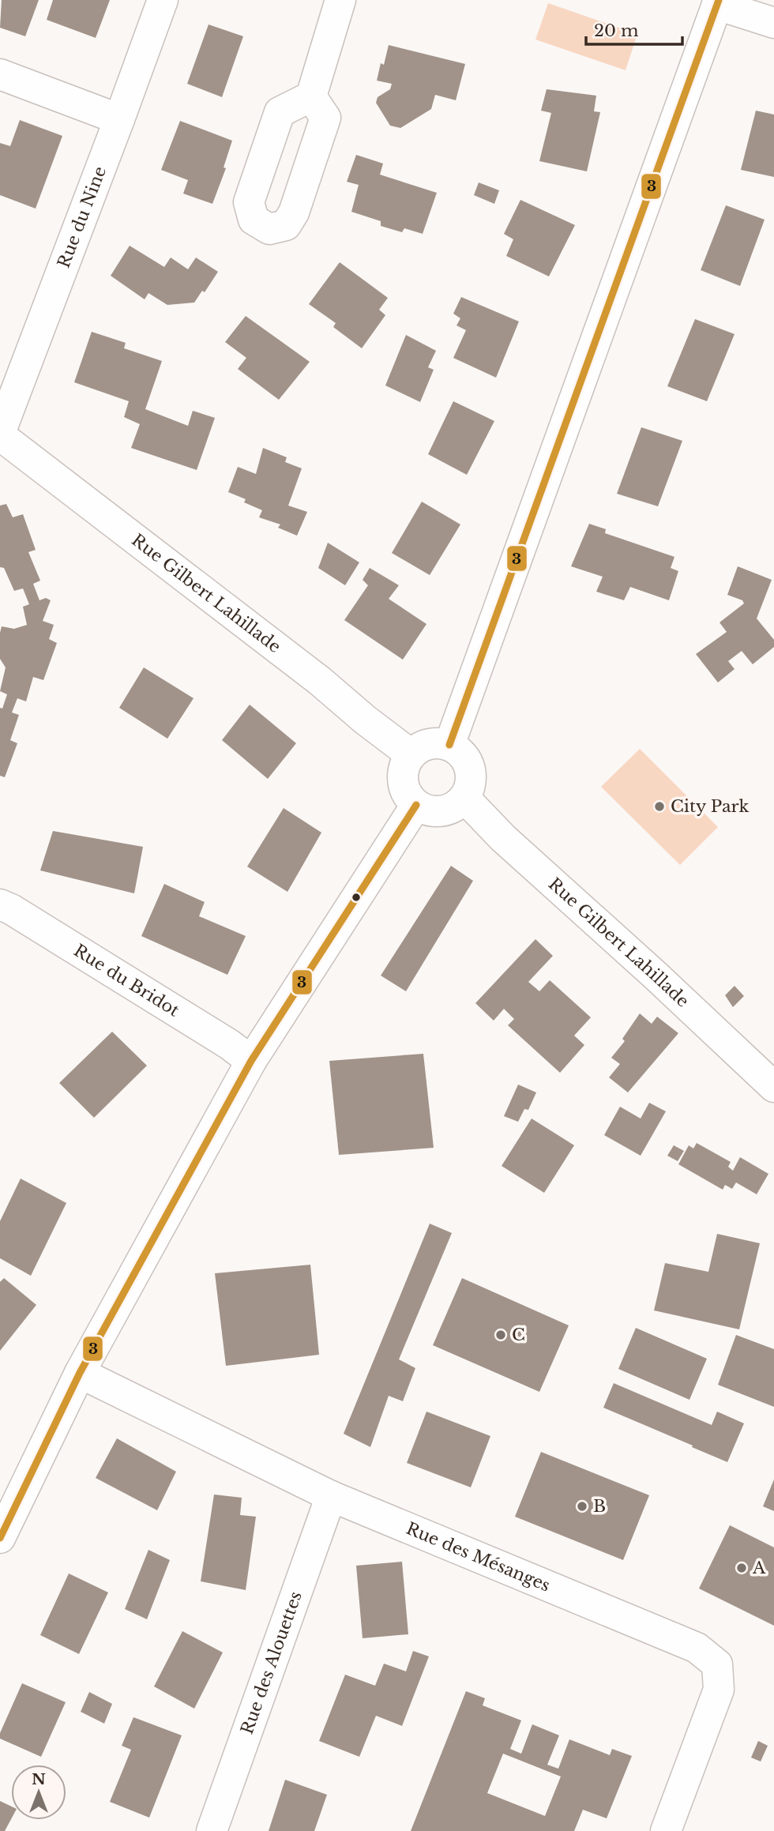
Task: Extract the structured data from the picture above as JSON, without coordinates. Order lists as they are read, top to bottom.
{
  "streets": {
    "street": [
      "Rue du Nine",
      "Rue Gilbert Lahillade",
      "Rue du Bridot",
      "Rue des Mésanges",
      "Rue des Alouettes"
    ]
  },
  "crossings": [
    ["Rue du Nine", "Rue Gilbert Lahillade"],
    ["Rue des Mésanges", "Rue des Alouettes"]
  ],
  "places": [
    "City Park",
    "C",
    "B",
    "A"
  ],
  "lines": ["transit line 3"],
  "scale_bar": "20 m",
  "north": "top"
}
